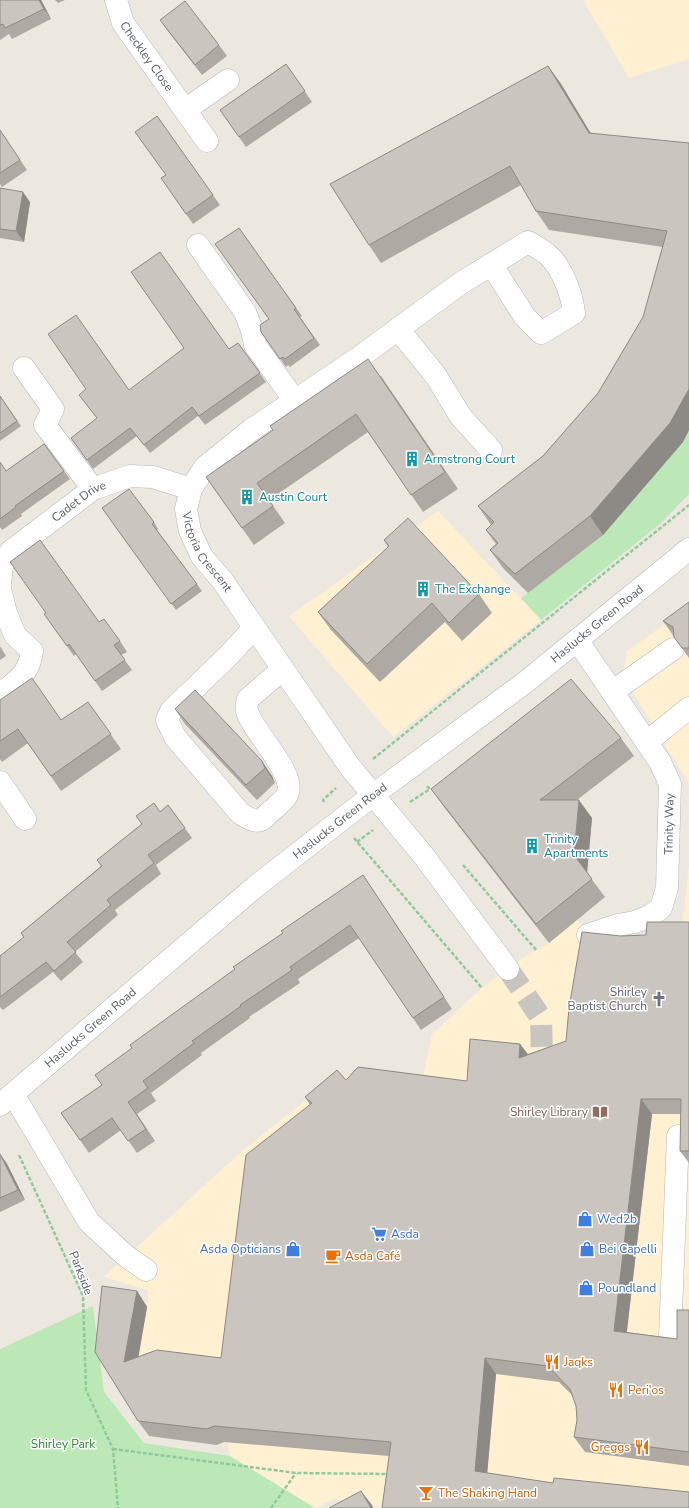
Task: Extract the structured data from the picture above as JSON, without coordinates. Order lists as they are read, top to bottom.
{
  "streets": {
    "street": [
      "Checkley Close",
      "Cadet Drive",
      "Victoria Crescent",
      "Haslucks Green Road",
      "Trinity Way"
    ],
    "path": ["Parkside"]
  },
  "crossings": [
    ["Cadet Drive", "Victoria Crescent"],
    ["Victoria Crescent", "Haslucks Green Road"],
    ["Haslucks Green Road", "Trinity Way"]
  ],
  "parks": ["Shirley Park"],
  "places": {
    "building": [
      "Armstrong Court",
      "Austin Court",
      "The Exchange",
      "Trinity Apartments"
    ],
    "church": ["Shirley Baptist Church"],
    "library": ["Shirley Library"],
    "shop": [
      "Wed2b",
      "Asda Opticians",
      "Bei Capelli",
      "Poundland"
    ],
    "supermarket": ["Asda"],
    "cafe": ["Asda Café"],
    "restaurant": ["Jaqks", "Peri'os", "Greggs"],
    "bar": ["The Shaking Hand"]
  }
}
